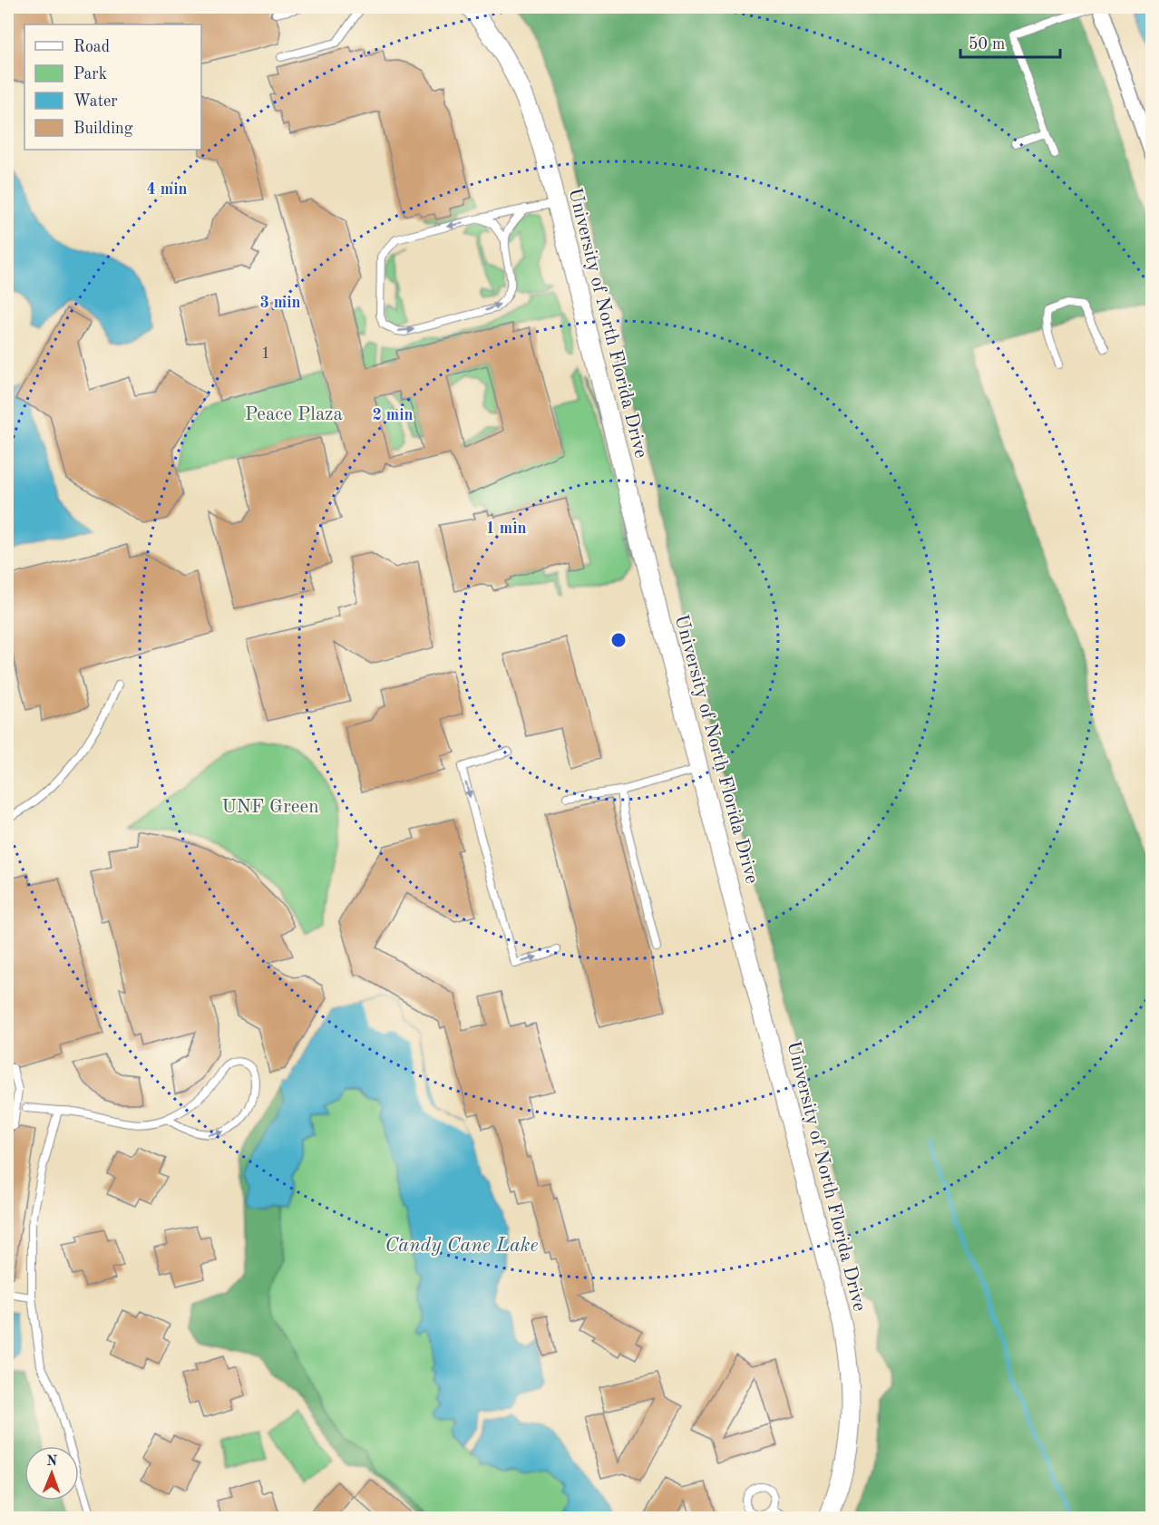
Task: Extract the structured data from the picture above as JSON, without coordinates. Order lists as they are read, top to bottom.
{
  "streets": {
    "street": ["University of North Florida Drive"]
  },
  "water": ["Candy Cane Lake"],
  "parks": ["Peace Plaza", "UNF Green"],
  "house_numbers": ["1"],
  "legend": [
    "Road",
    "Park",
    "Water",
    "Building"
  ],
  "scale_bar": "50 m",
  "north": "top",
  "rings": [
    "4 min",
    "3 min",
    "2 min",
    "1 min"
  ]
}
